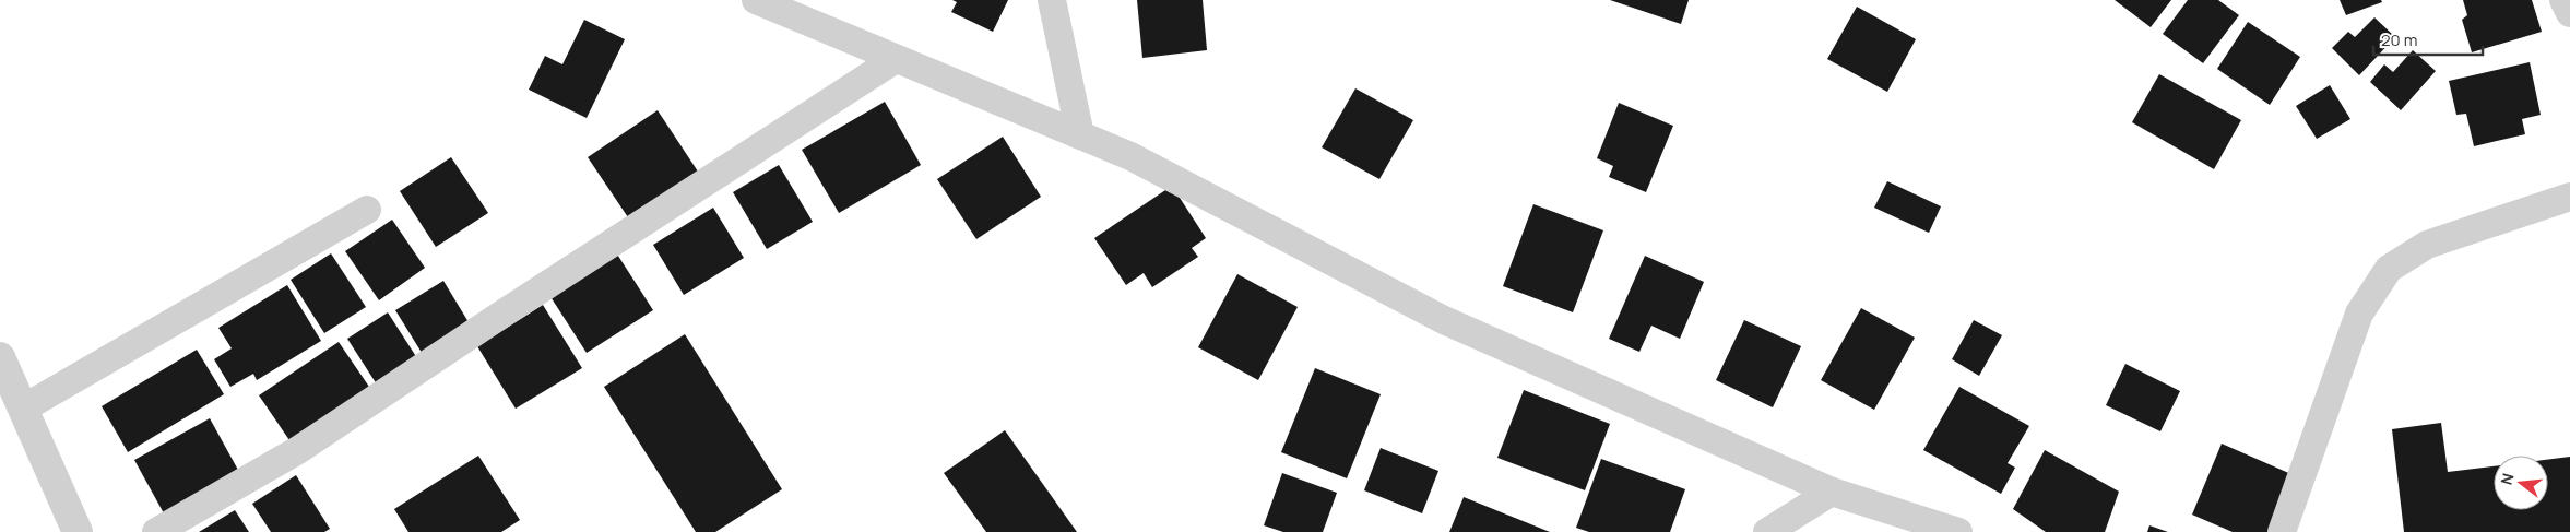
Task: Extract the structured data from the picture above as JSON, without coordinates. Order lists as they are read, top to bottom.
{
  "scale_bar": "20 m",
  "north": "left"
}
